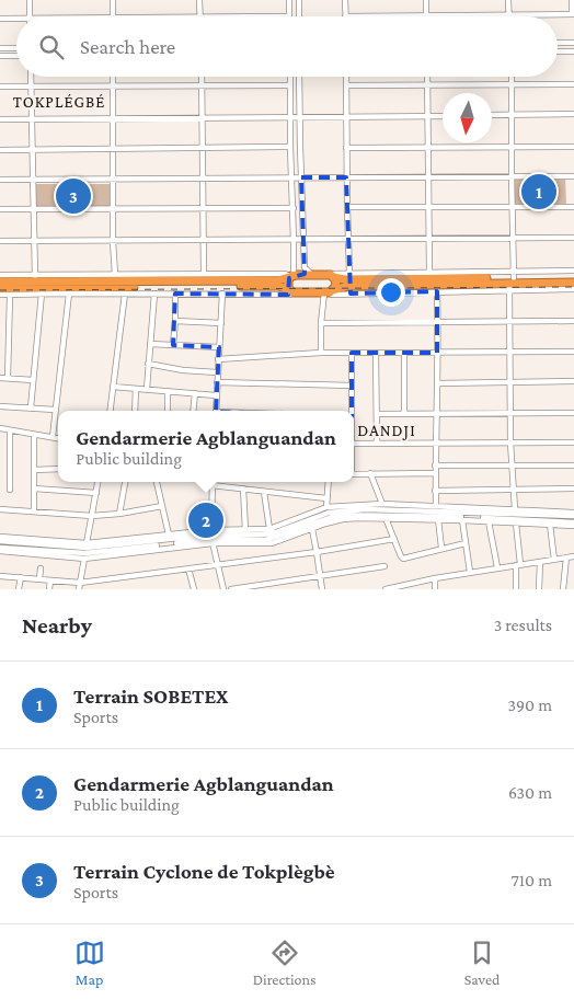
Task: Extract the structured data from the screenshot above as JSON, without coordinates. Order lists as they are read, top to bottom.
{
  "districts": ["TOKPLÉGBÉ", "DANDJI"],
  "north": "bottom",
  "page": {
    "search": "Search here",
    "pins": ["1", "3", "2"],
    "popup": ["Gendarmerie Agblanguandan", "Public building"],
    "heading": ["Nearby", "3 results"],
    "list": [
      {
        "mark": "1",
        "name": "Terrain SOBETEX",
        "note": "Sports",
        "value": "390 m"
      },
      {
        "mark": "2",
        "name": "Gendarmerie Agblanguandan",
        "note": "Public building",
        "value": "630 m"
      },
      {
        "mark": "3",
        "name": "Terrain Cyclone de Tokplègbè",
        "note": "Sports",
        "value": "710 m"
      }
    ],
    "nav": ["Map", "Directions", "Saved"]
  }
}
